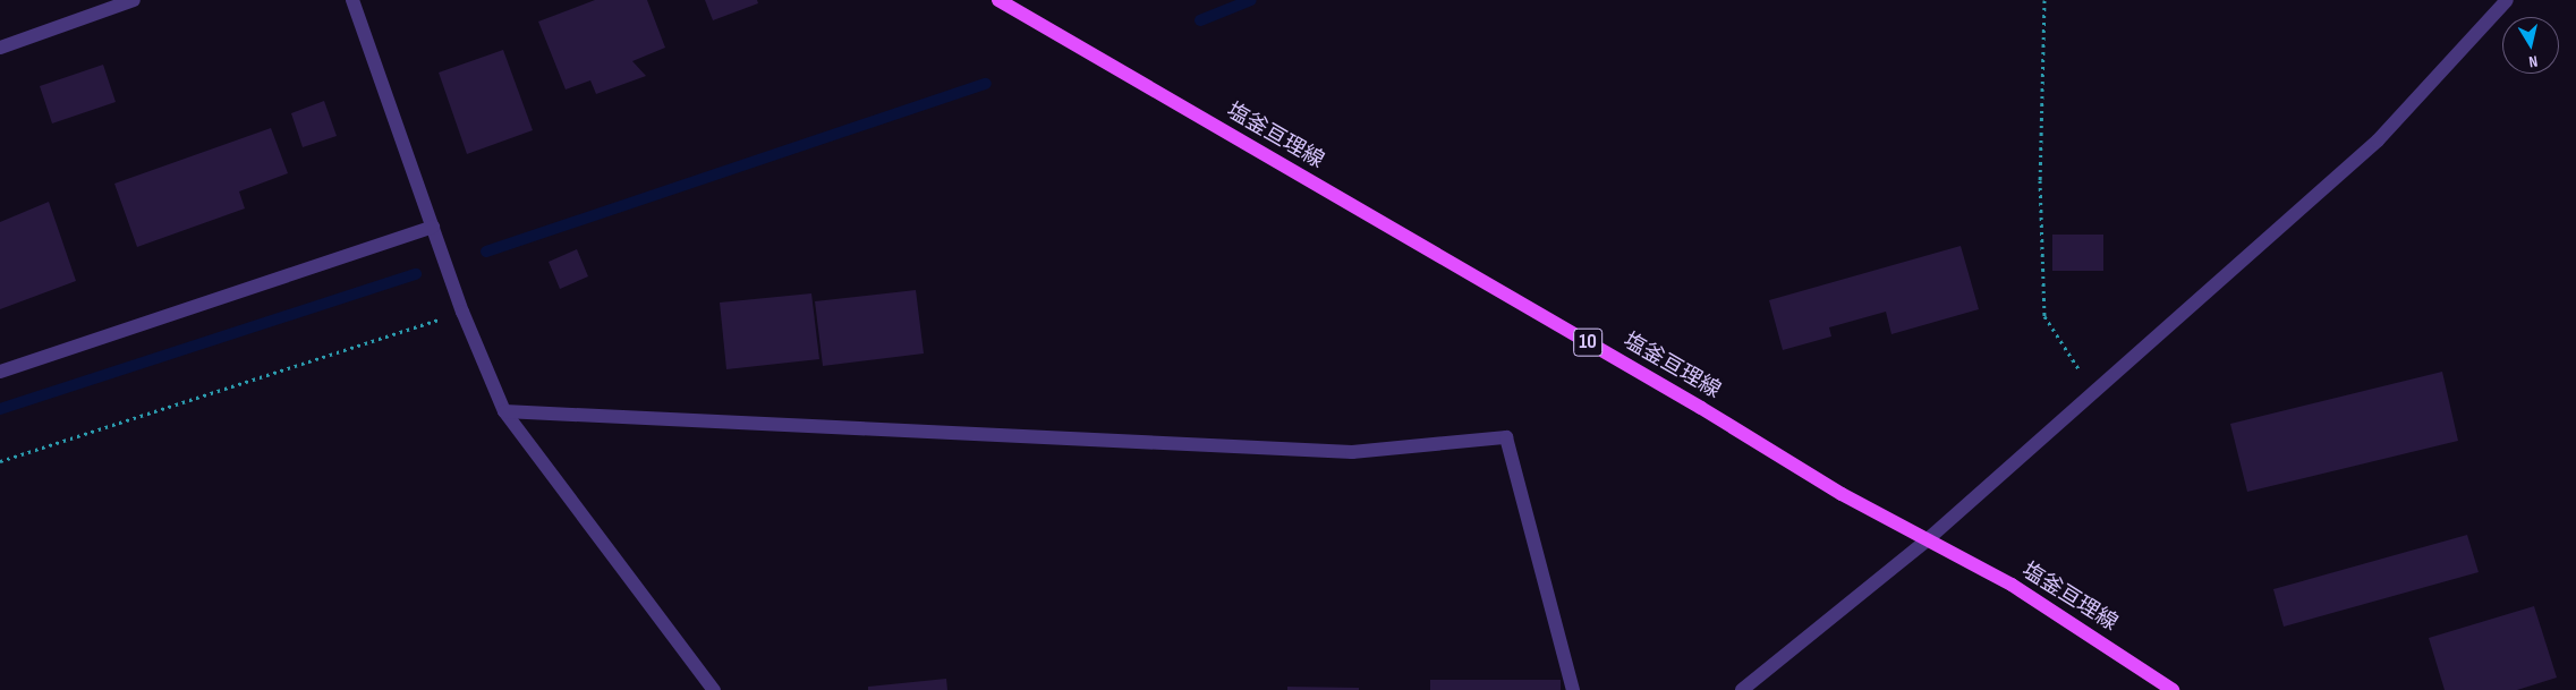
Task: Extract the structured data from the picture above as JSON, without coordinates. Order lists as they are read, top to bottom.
{
  "streets": {
    "main road": ["塩釜亘理線", "10"]
  },
  "north": "bottom"
}
